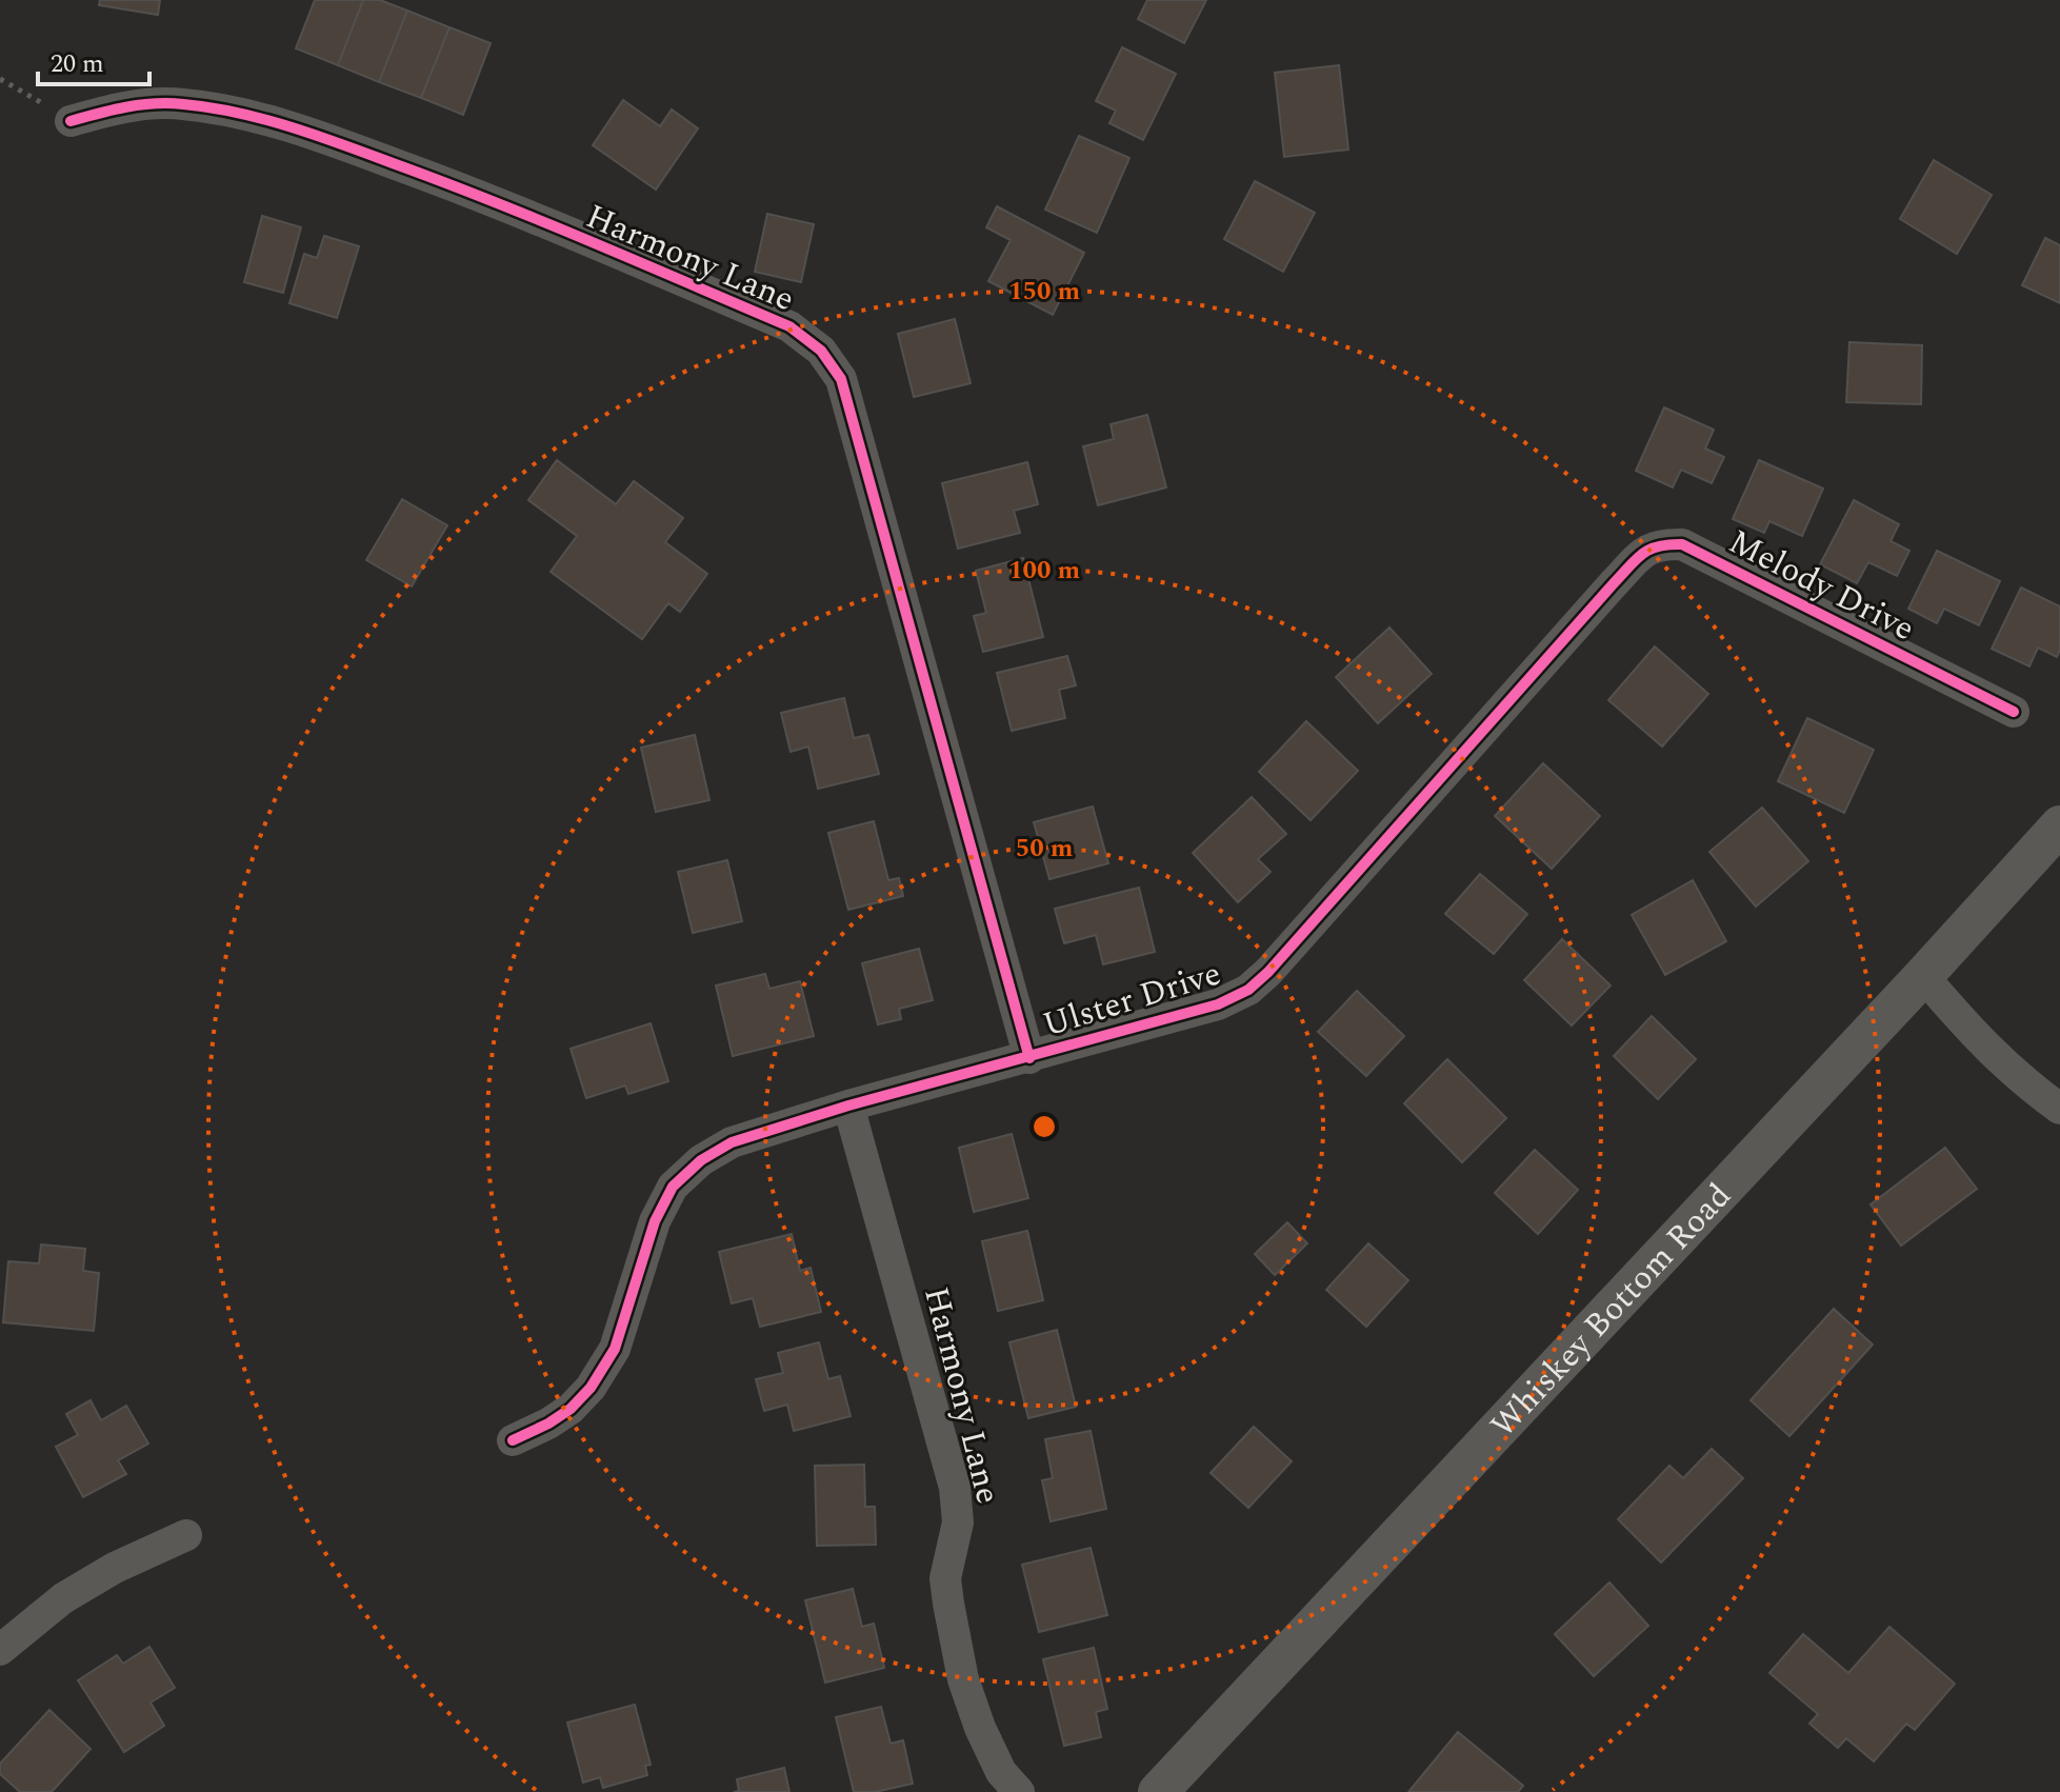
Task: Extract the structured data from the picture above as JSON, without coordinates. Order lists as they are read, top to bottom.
{
  "streets": {
    "street": [
      "Harmony Lane",
      "Melody Drive",
      "Ulster Drive",
      "Whiskey Bottom Road"
    ]
  },
  "crossings": [
    ["Harmony Lane", "Ulster Drive"],
    ["Melody Drive", "Ulster Drive"]
  ],
  "scale_bar": "20 m",
  "rings": ["150 m", "100 m", "50 m"]
}
